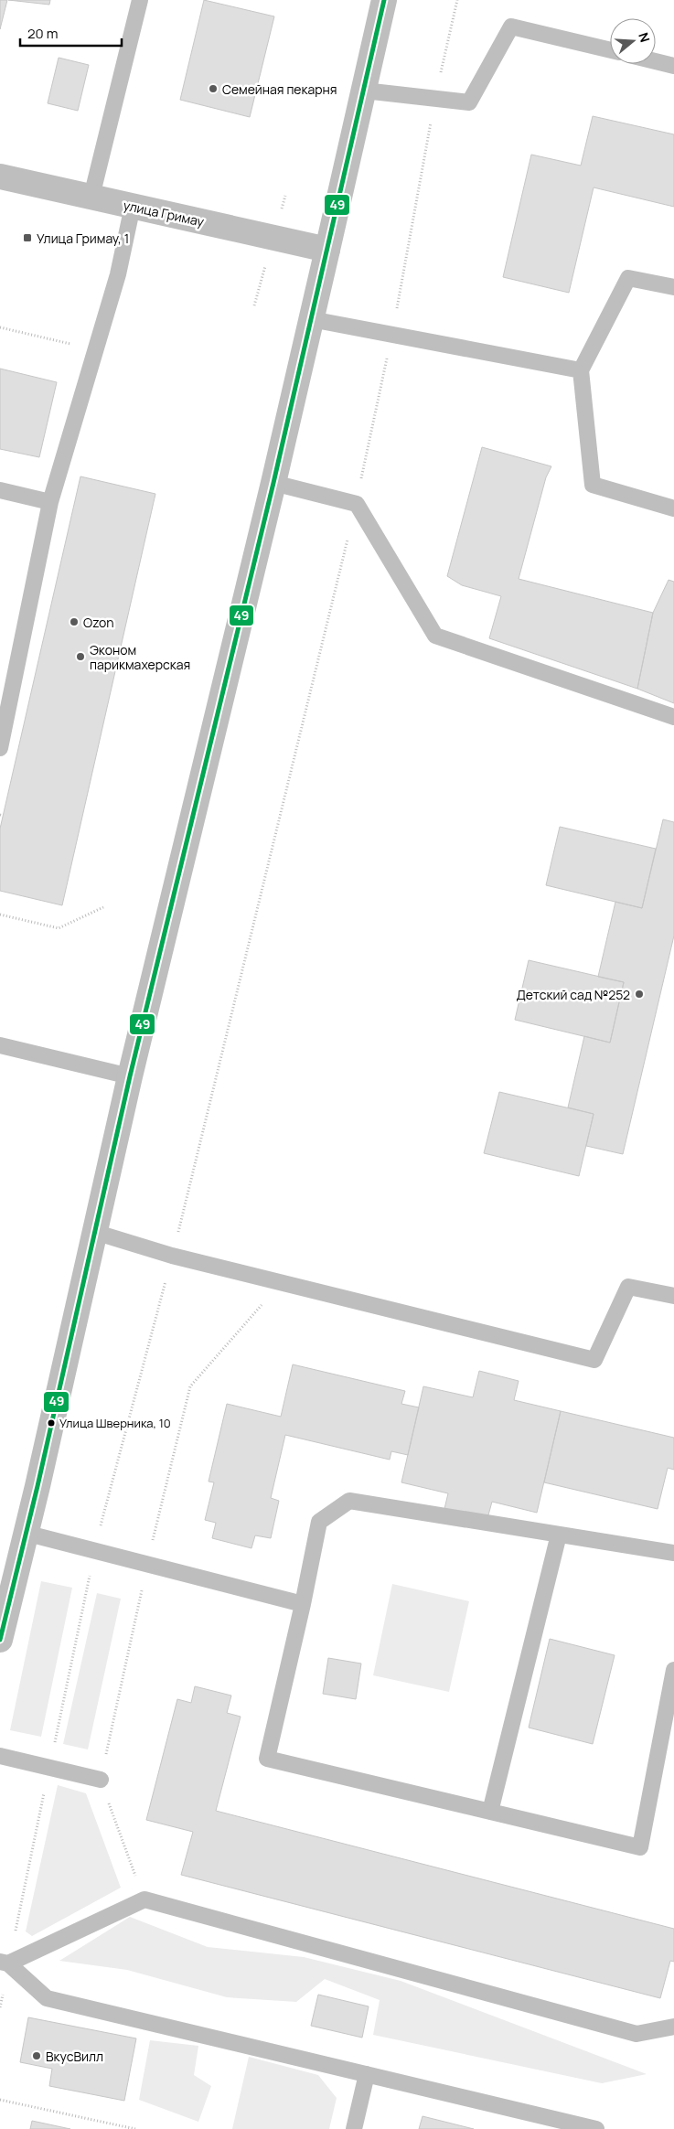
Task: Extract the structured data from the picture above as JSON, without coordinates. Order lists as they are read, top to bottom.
{
  "streets": {
    "street": ["улица Гримау"]
  },
  "places": {
    "other": [
      "Семейная пекарня",
      "Ozon",
      "Эконом парикмахерская",
      "Детский сад №252",
      "Улица Шверника, 10",
      "ВкусВилл"
    ],
    "transit": ["Улица Гримау, 1"]
  },
  "lines": ["transit line 49"],
  "scale_bar": "20 m",
  "north": "right"
}
